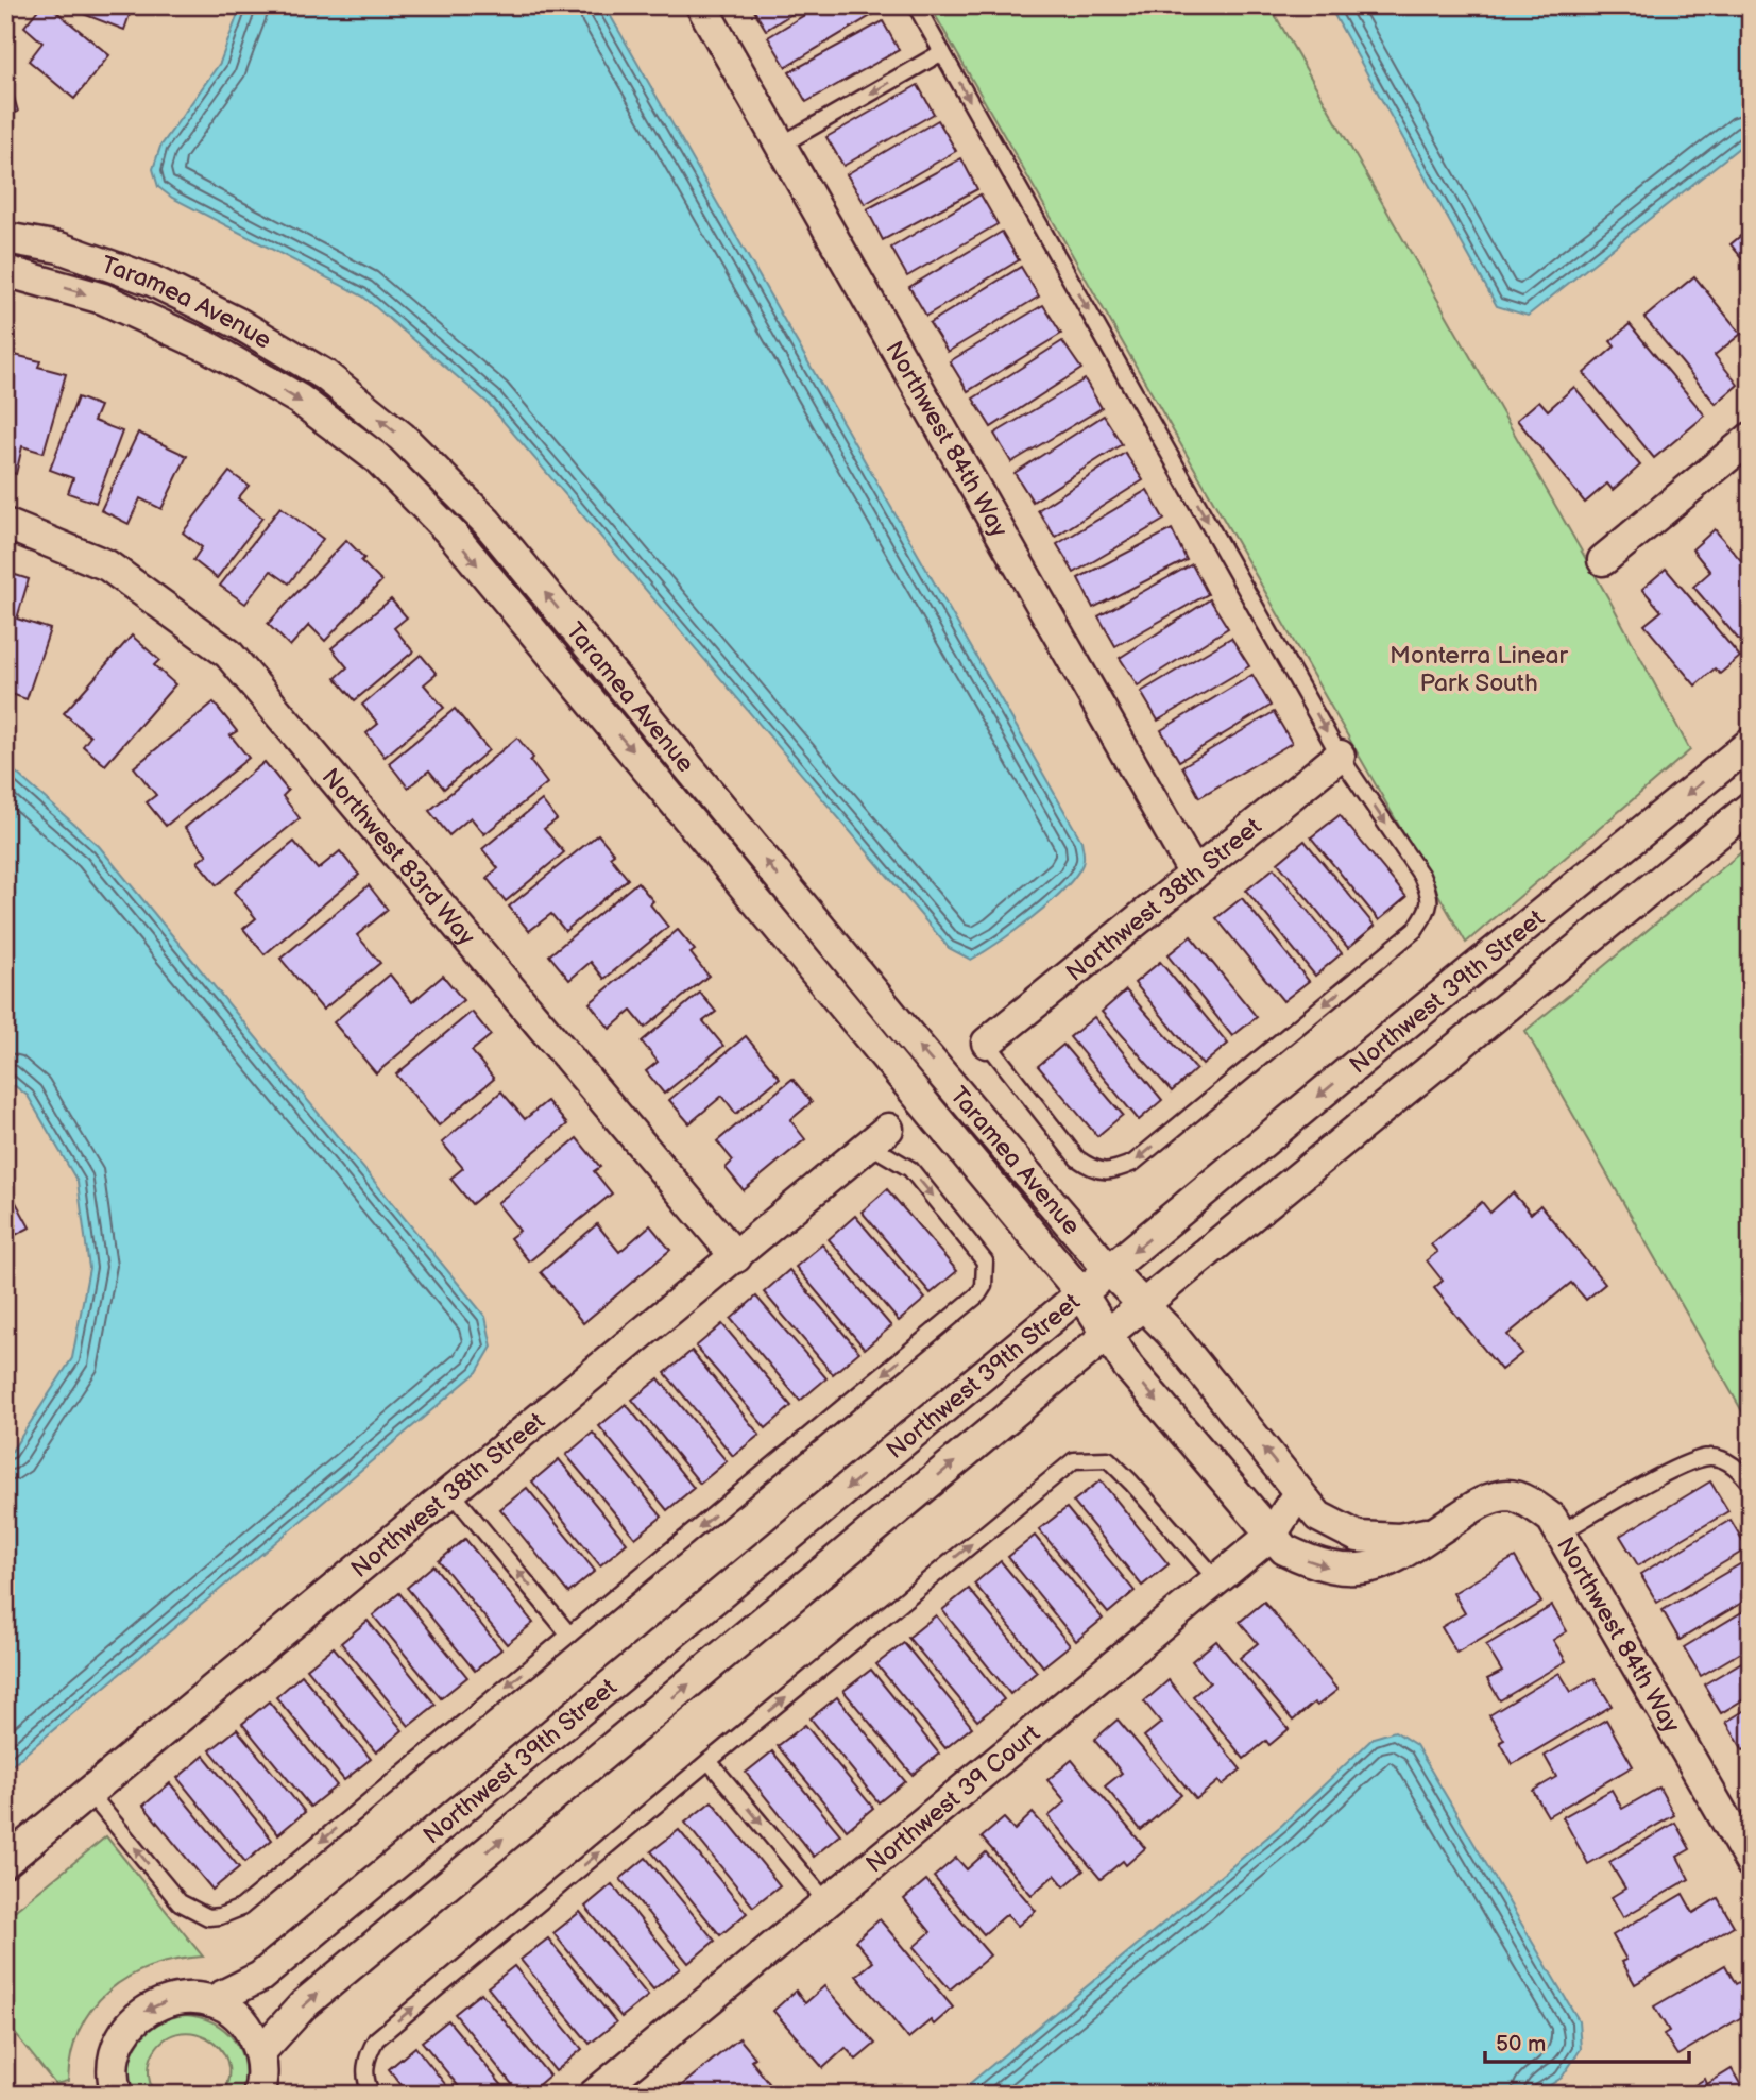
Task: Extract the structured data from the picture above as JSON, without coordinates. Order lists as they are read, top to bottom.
{
  "streets": {
    "street": [
      "Taramea Avenue",
      "Northwest 84th Way",
      "Northwest 83rd Way",
      "Northwest 38th Street",
      "Northwest 39th Street",
      "Northwest 39 Court"
    ]
  },
  "crossings": [
    ["Taramea Avenue", "Northwest 84th Way"],
    ["Taramea Avenue", "Northwest 39th Street"],
    ["Taramea Avenue", "Northwest 39 Court"],
    ["Northwest 84th Way", "Northwest 38th Street"],
    ["Northwest 84th Way", "Northwest 39 Court"],
    ["Northwest 83rd Way", "Northwest 38th Street"]
  ],
  "parks": ["Monterra Linear Park South"],
  "scale_bar": "50 m"
}
